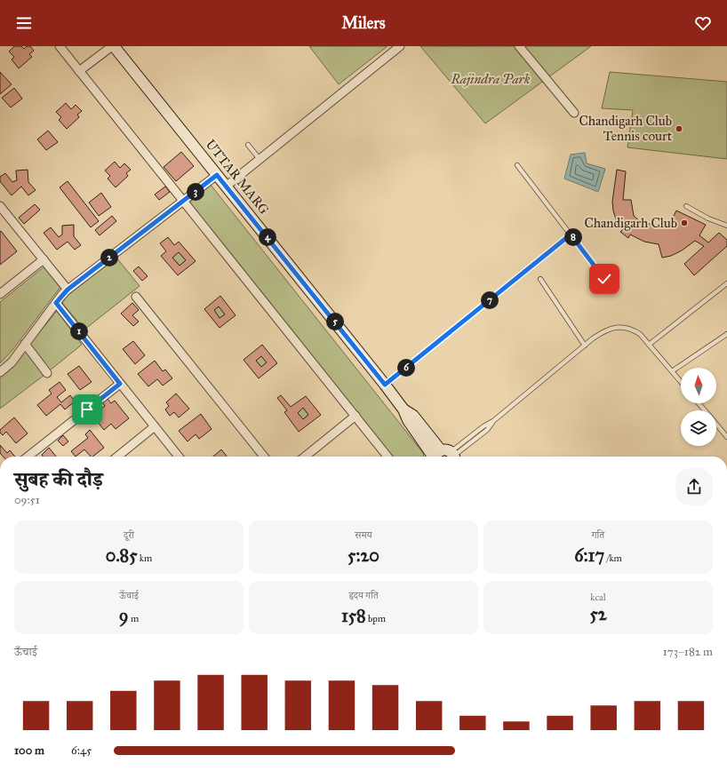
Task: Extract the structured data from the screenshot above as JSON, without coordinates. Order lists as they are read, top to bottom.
{
  "streets": {
    "main road": ["UTTAR MARG"]
  },
  "parks": ["Rajindra Park"],
  "places": ["Chandigarh Club Tennis court", "Chandigarh Club"],
  "north": "top",
  "page": {
    "header": "Milers",
    "pins": [
      "3",
      "4",
      "8",
      "2",
      "7",
      "5",
      "1",
      "6"
    ],
    "heading": ["सुबह की दौड़", "09:51"],
    "stats": [
      ["दूरी", "0.85 km"],
      ["समय", "5:20"],
      ["गति", "6:17 /km"],
      ["ऊँचाई", "9 m"],
      ["हृदय गति", "158 bpm"],
      ["kcal", "52"]
    ],
    "chart": ["ऊँचाई", "173–182 m"],
    "list": [
      {
        "name": "100 m",
        "note": "6:45"
      }
    ]
  }
}
